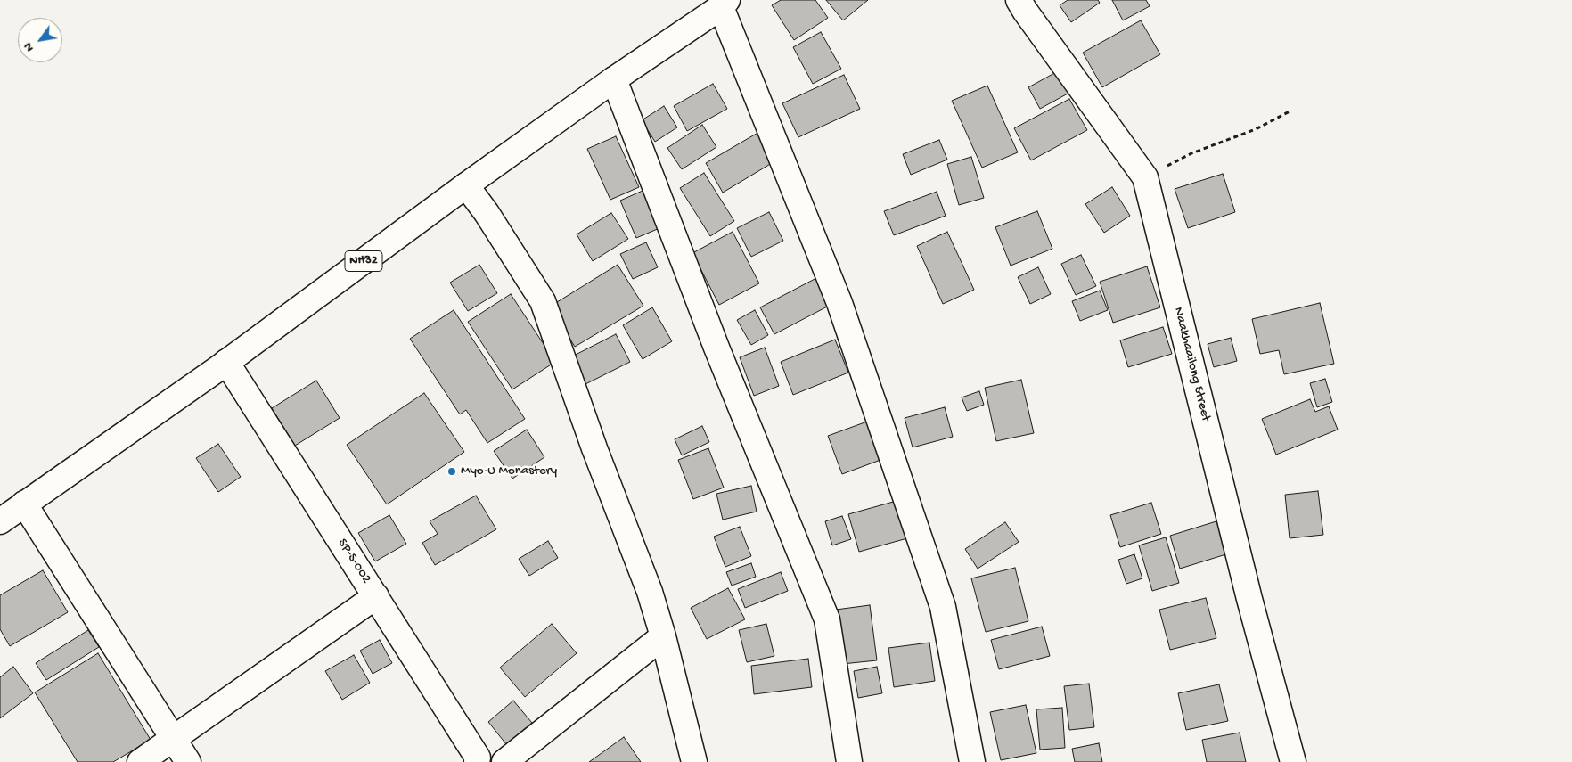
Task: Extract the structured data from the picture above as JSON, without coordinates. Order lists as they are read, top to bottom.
{
  "streets": {
    "main road": ["NH32", "Naakhaailong Street", "SP-S-002"]
  },
  "crossings": [
    ["NH32", "SP-S-002"]
  ],
  "places": ["Myo-U Monastery"],
  "north": "bottom left"
}
